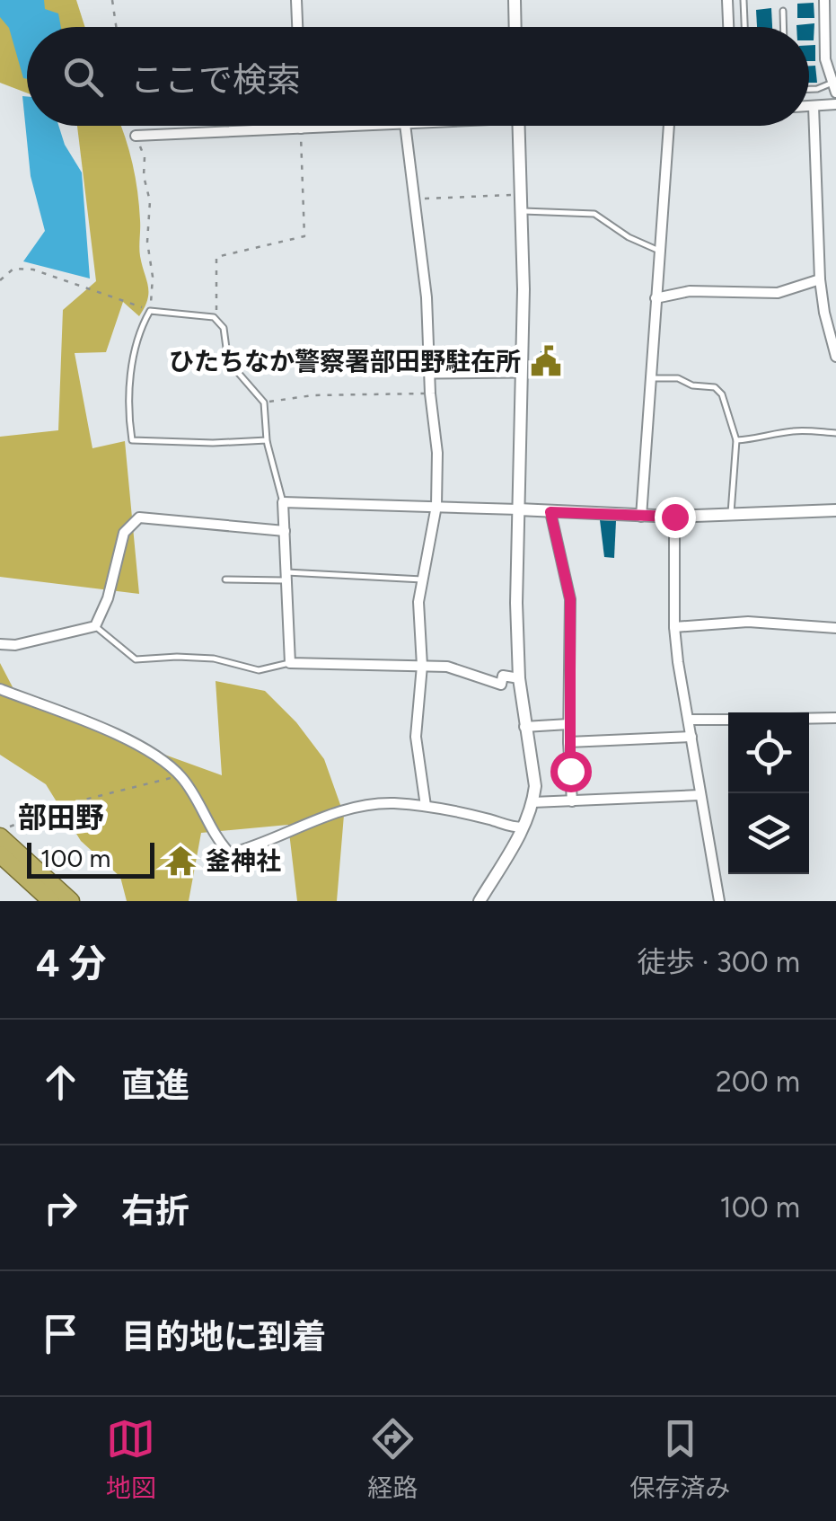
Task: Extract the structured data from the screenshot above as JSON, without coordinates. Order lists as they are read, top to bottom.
{
  "districts": ["部田野"],
  "places": {
    "public building": ["ひたちなか警察署部田野駐在所"],
    "temple": ["釜神社"]
  },
  "scale_bar": "100 m",
  "page": {
    "search": "ここで検索",
    "scale": "100 m",
    "heading": ["4 分", "徒歩 · 300 m"],
    "list": [
      ["直進", "200 m"],
      ["右折", "100 m"],
      "目的地に到着"
    ],
    "nav": ["地図", "経路", "保存済み"]
  }
}
